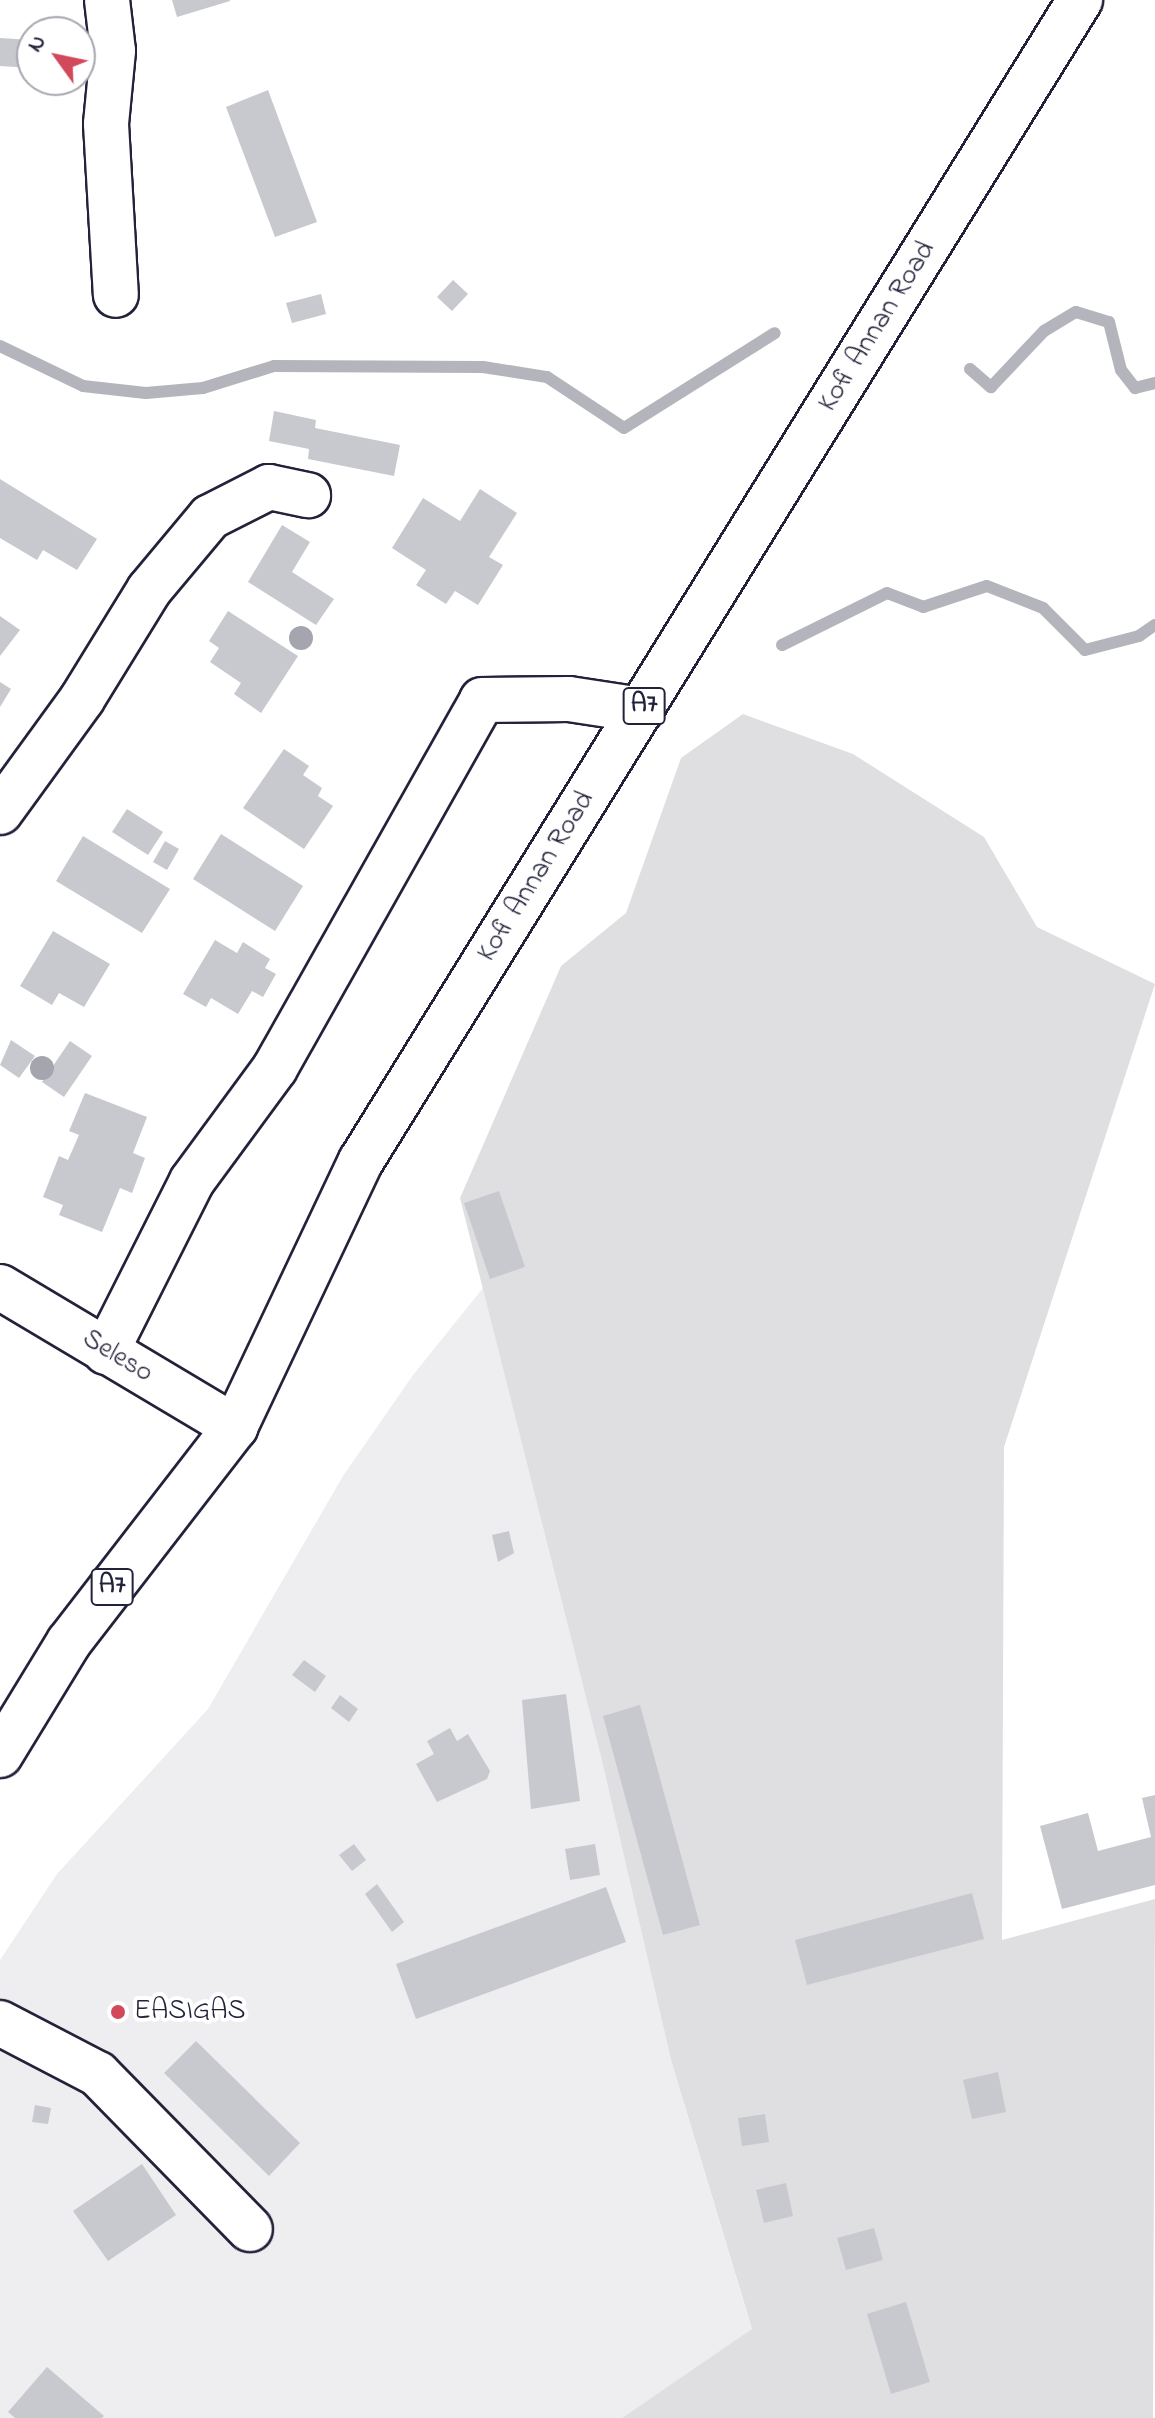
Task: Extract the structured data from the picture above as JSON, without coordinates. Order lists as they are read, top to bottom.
{
  "streets": {
    "main road": ["Kofi Annan Road", "A7", "Seleso"]
  },
  "crossings": [
    ["Kofi Annan Road", "Seleso"]
  ],
  "places": ["EASIGAS"],
  "north": "top left"
}
